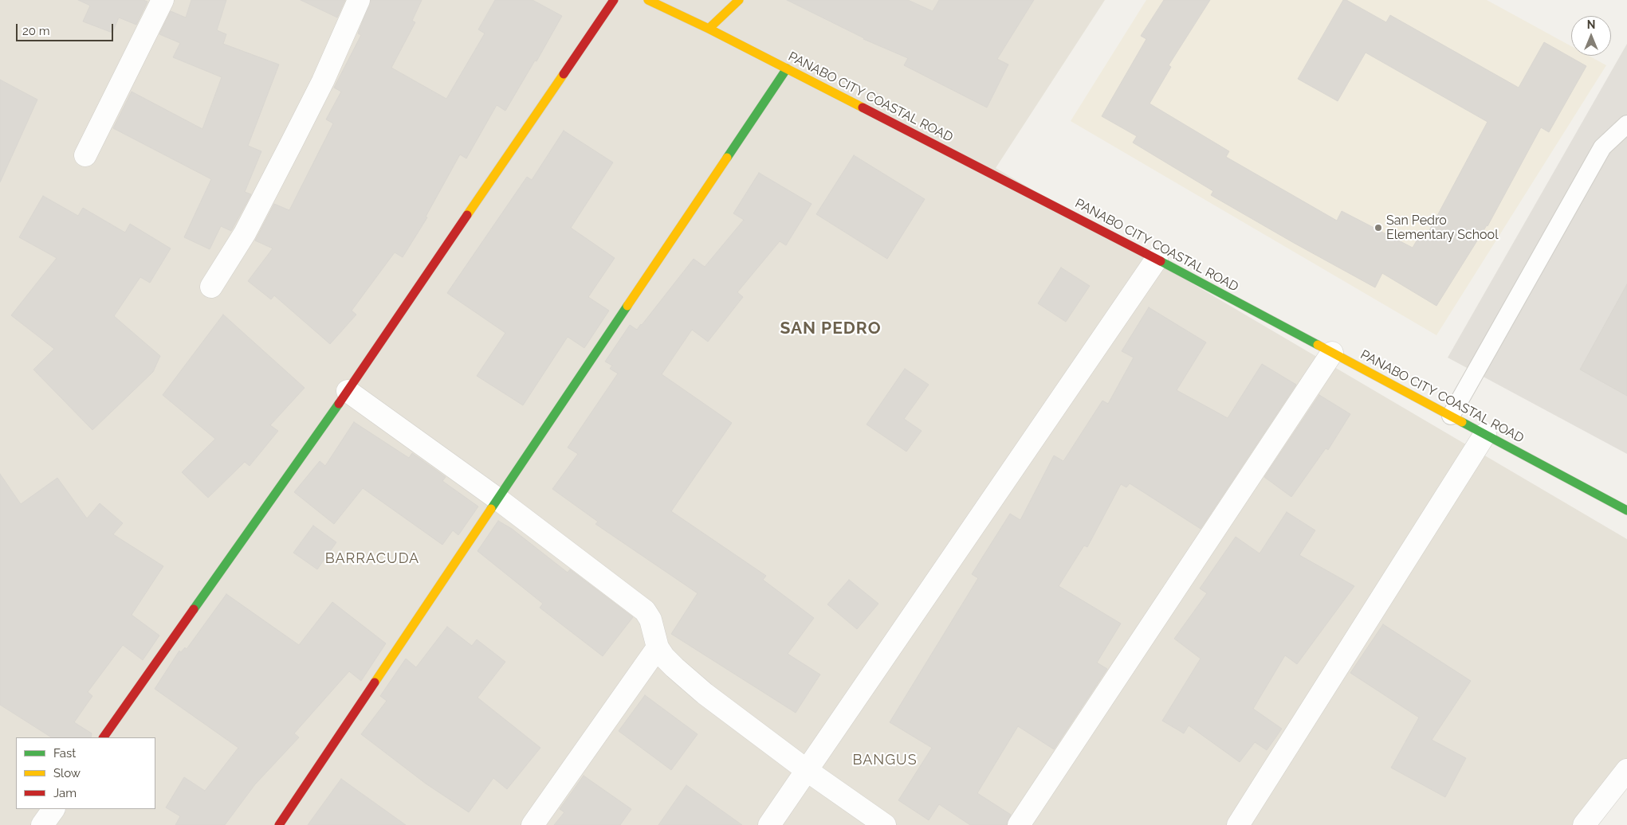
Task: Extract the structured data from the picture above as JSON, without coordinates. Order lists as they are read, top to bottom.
{
  "streets": {
    "street": ["PANABO CITY COASTAL ROAD"]
  },
  "districts": ["SAN PEDRO", "BARRACUDA", "BANGUS"],
  "places": ["San Pedro Elementary School"],
  "legend": ["Fast", "Slow", "Jam"],
  "scale_bar": "20 m",
  "north": "top"
}
